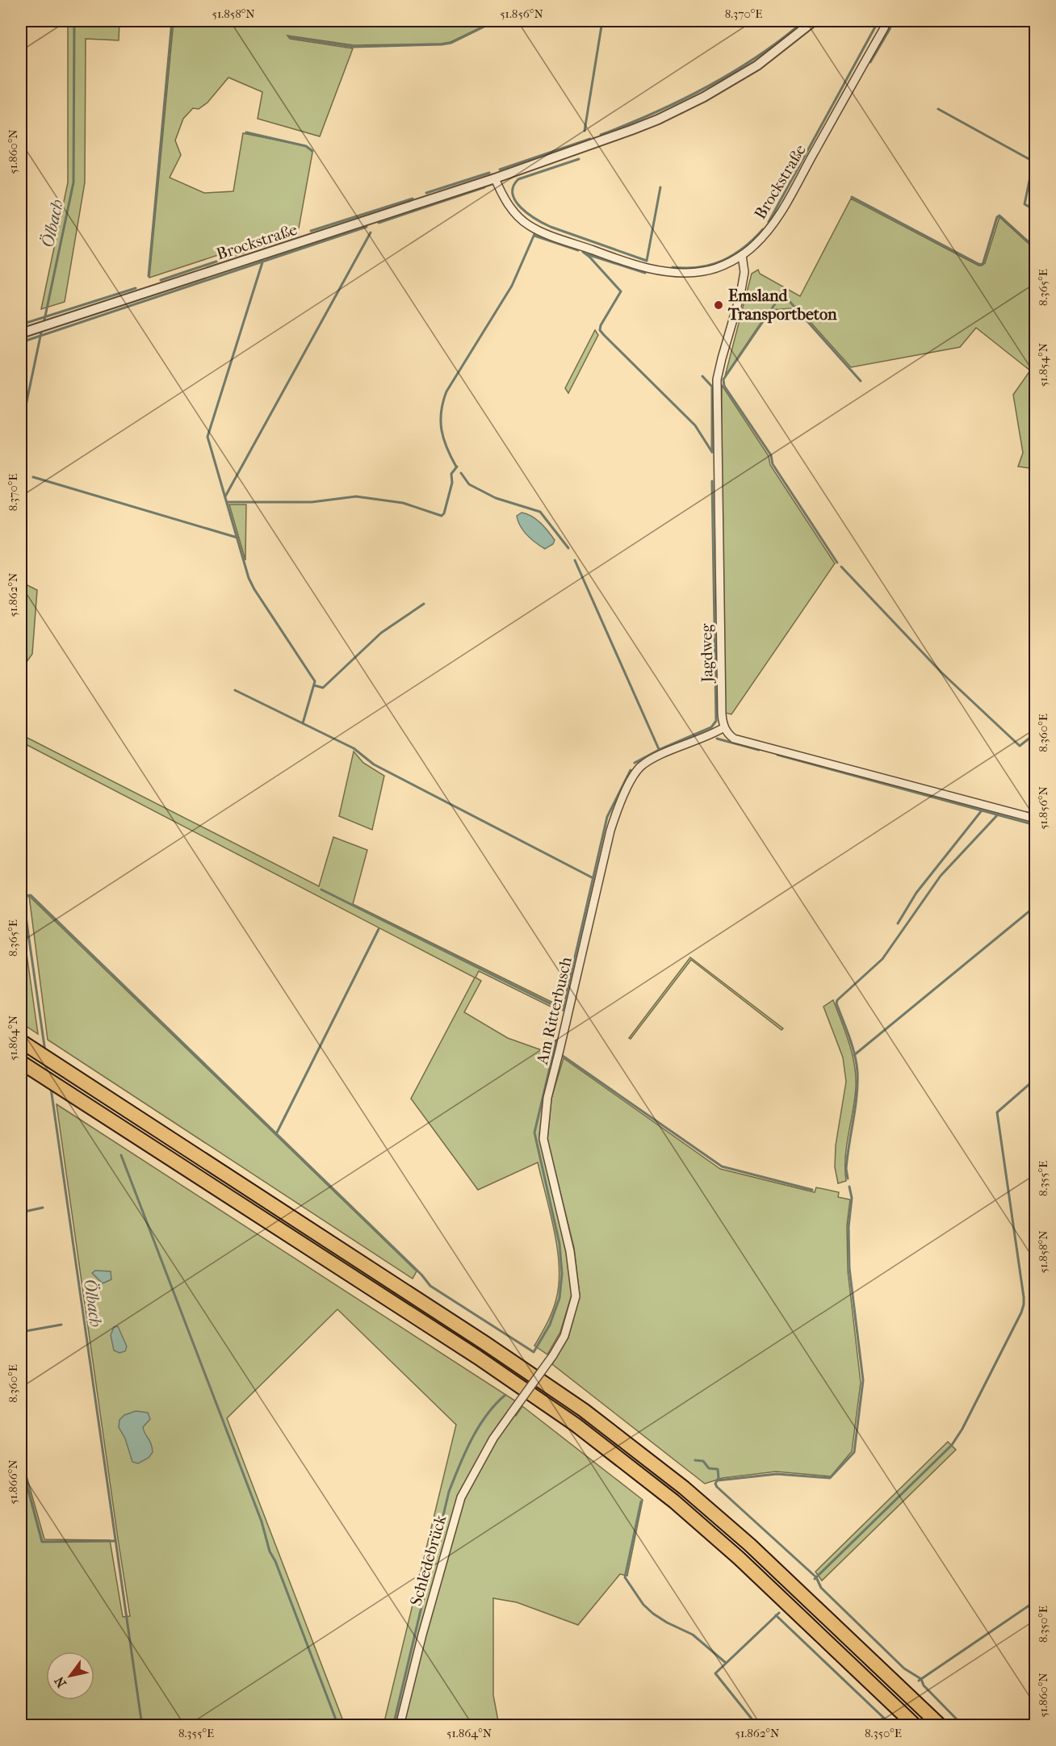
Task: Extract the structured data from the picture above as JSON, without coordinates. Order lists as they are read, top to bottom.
{
  "streets": {
    "street": [
      "Brockstraße",
      "Jagdweg",
      "Am Ritterbusch",
      "Schledebrück"
    ]
  },
  "crossings": [
    ["Brockstraße", "Jagdweg"],
    ["Jagdweg", "Am Ritterbusch"],
    ["Am Ritterbusch", "Schledebrück"]
  ],
  "water": ["Ölbach"],
  "places": ["Emsland Transportbeton"],
  "north": "bottom left",
  "coordinates": [
    "51.858°N",
    "51.856°N",
    "8.370°E",
    "51.860°N",
    "8.365°E",
    "51.854°N",
    "51.862°N",
    "8.360°E",
    "51.864°N",
    "8.355°E",
    "51.866°N",
    "8.350°E"
  ]
}
